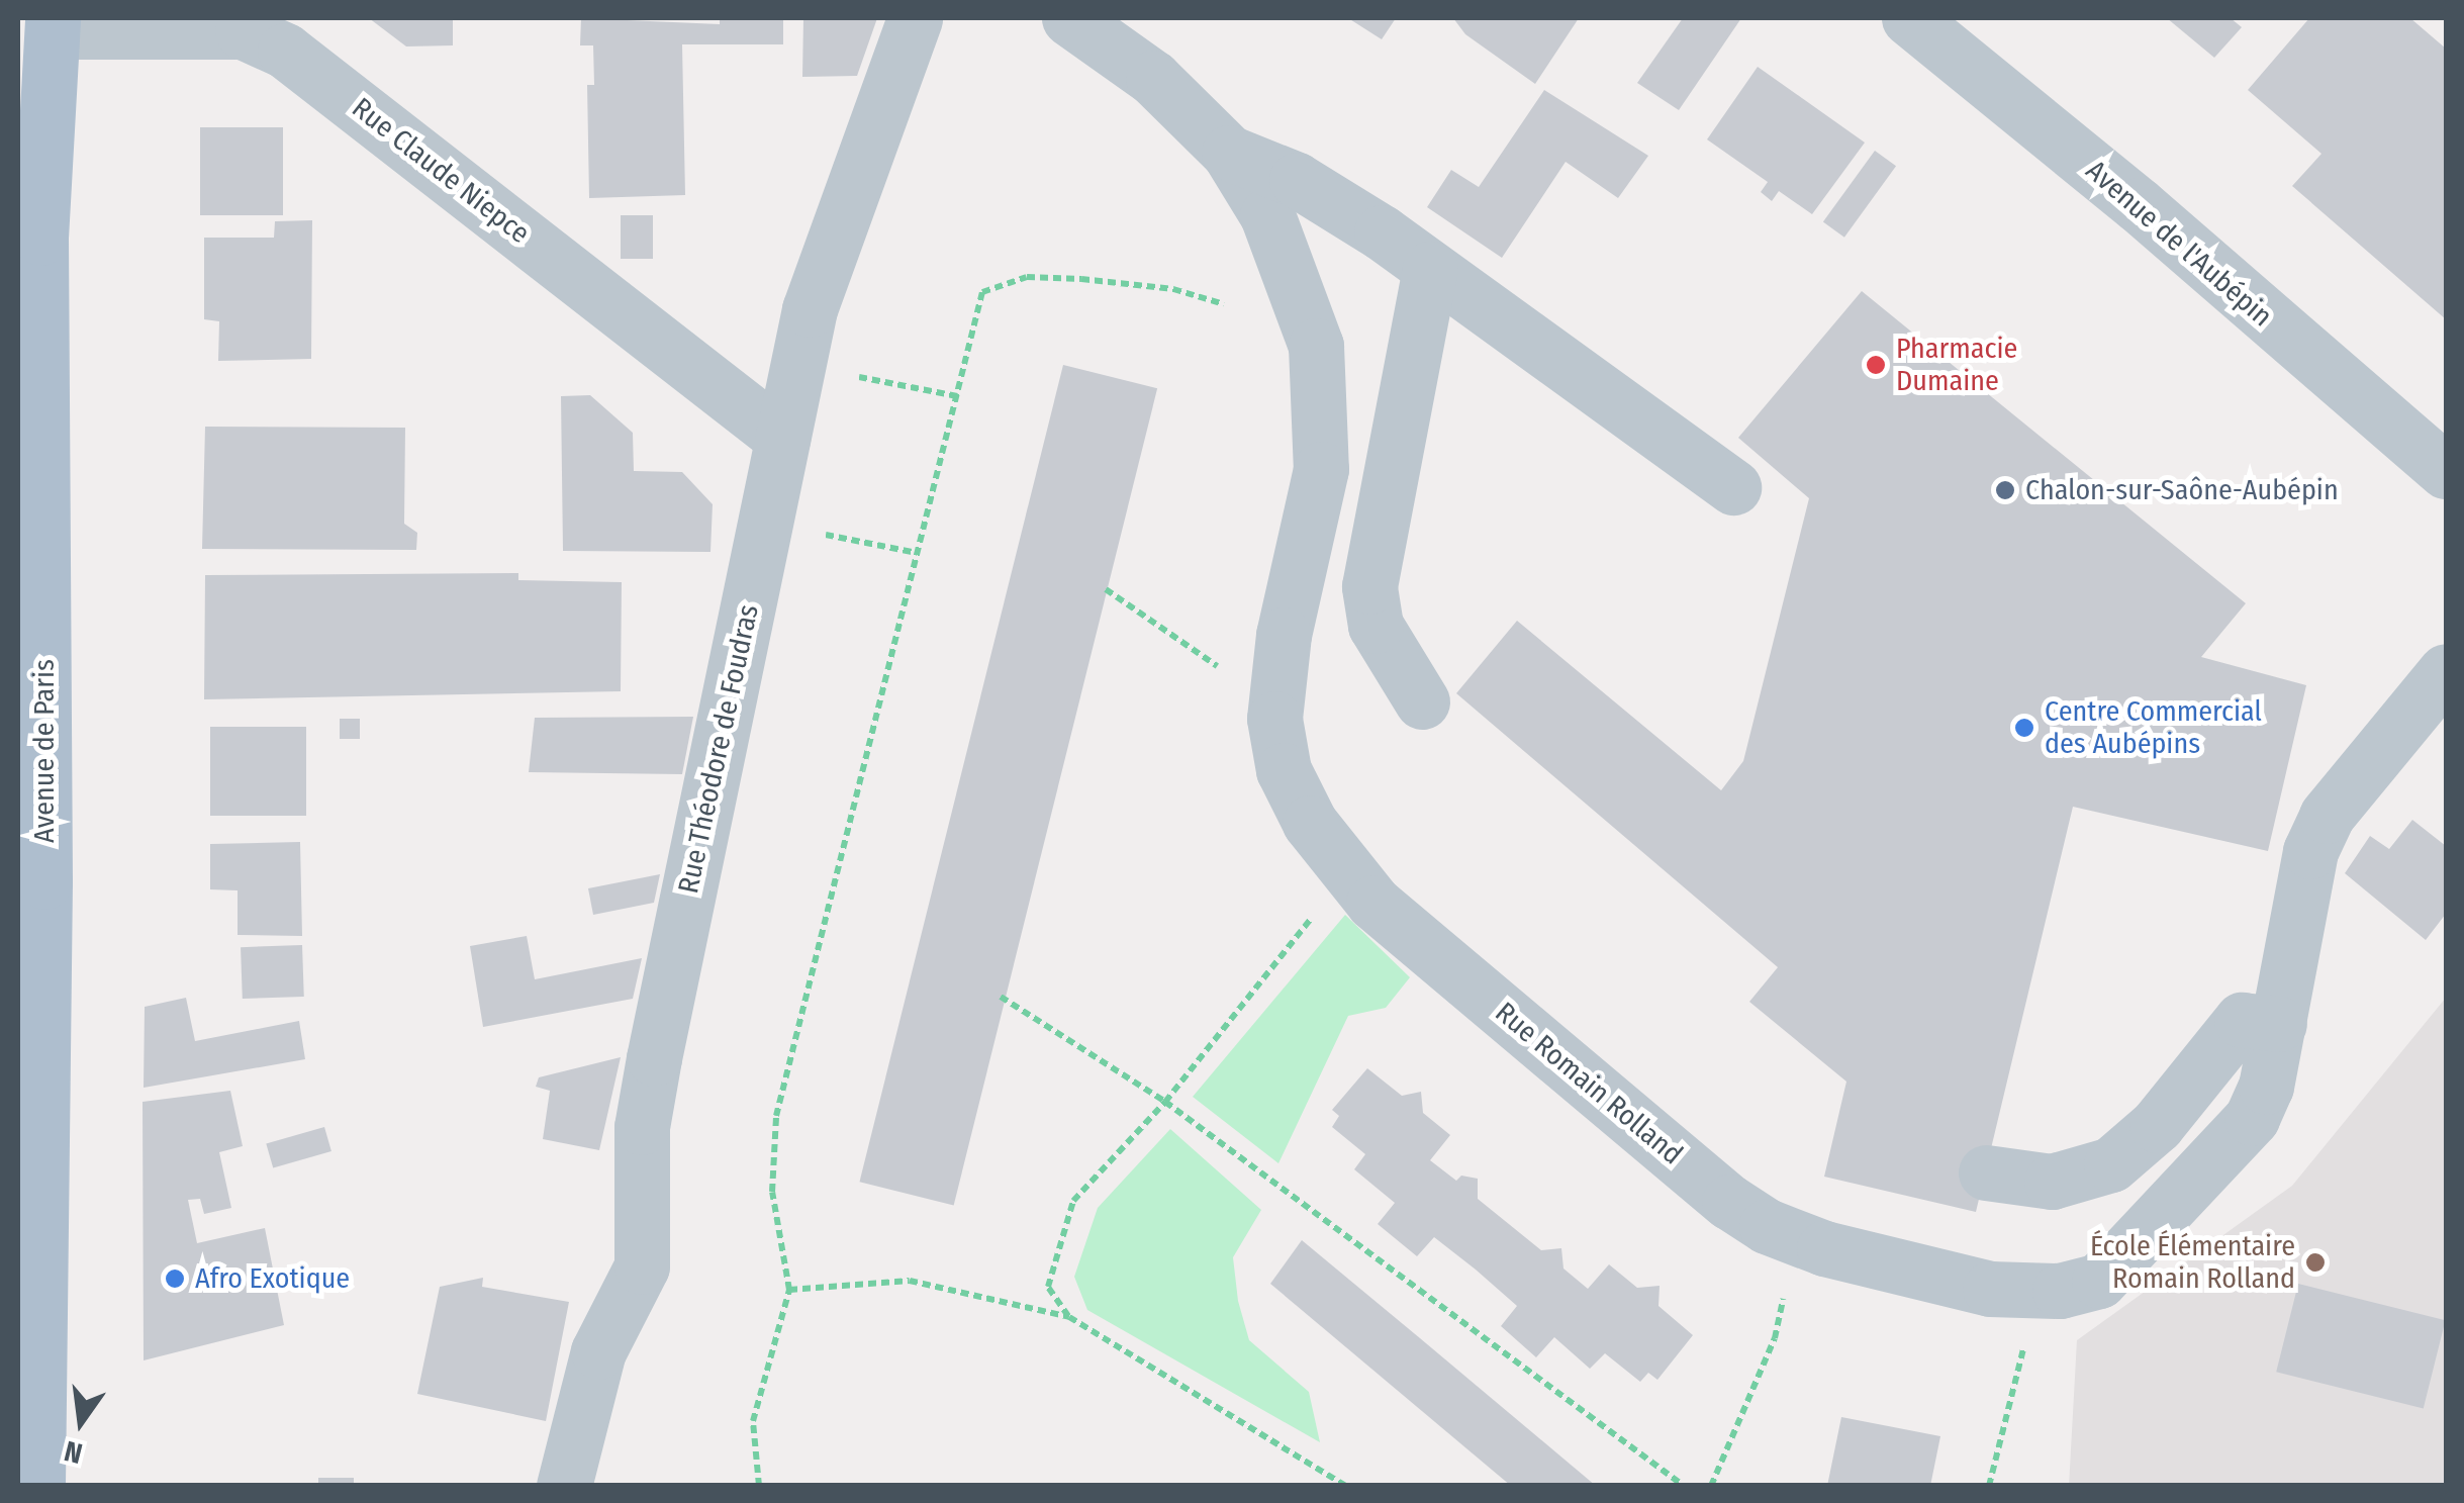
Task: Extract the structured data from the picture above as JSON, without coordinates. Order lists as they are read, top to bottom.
{
  "streets": {
    "main road": ["Avenue de Paris"],
    "street": [
      "Rue Claude Niepce",
      "Avenue de l'Aubépin",
      "Rue Théodore de Foudras",
      "Rue Romain Rolland"
    ]
  },
  "crossings": [
    ["Rue Claude Niepce", "Rue Théodore de Foudras"],
    ["Rue Claude Niepce", "Avenue de Paris"]
  ],
  "places": [
    "Pharmacie Dumaine",
    "Chalon-sur-Saône-Aubépin",
    "Centre Commercial des Aubépins",
    "École Élémentaire Romain Rolland",
    "Afro Exotique"
  ],
  "north": "bottom"
}
